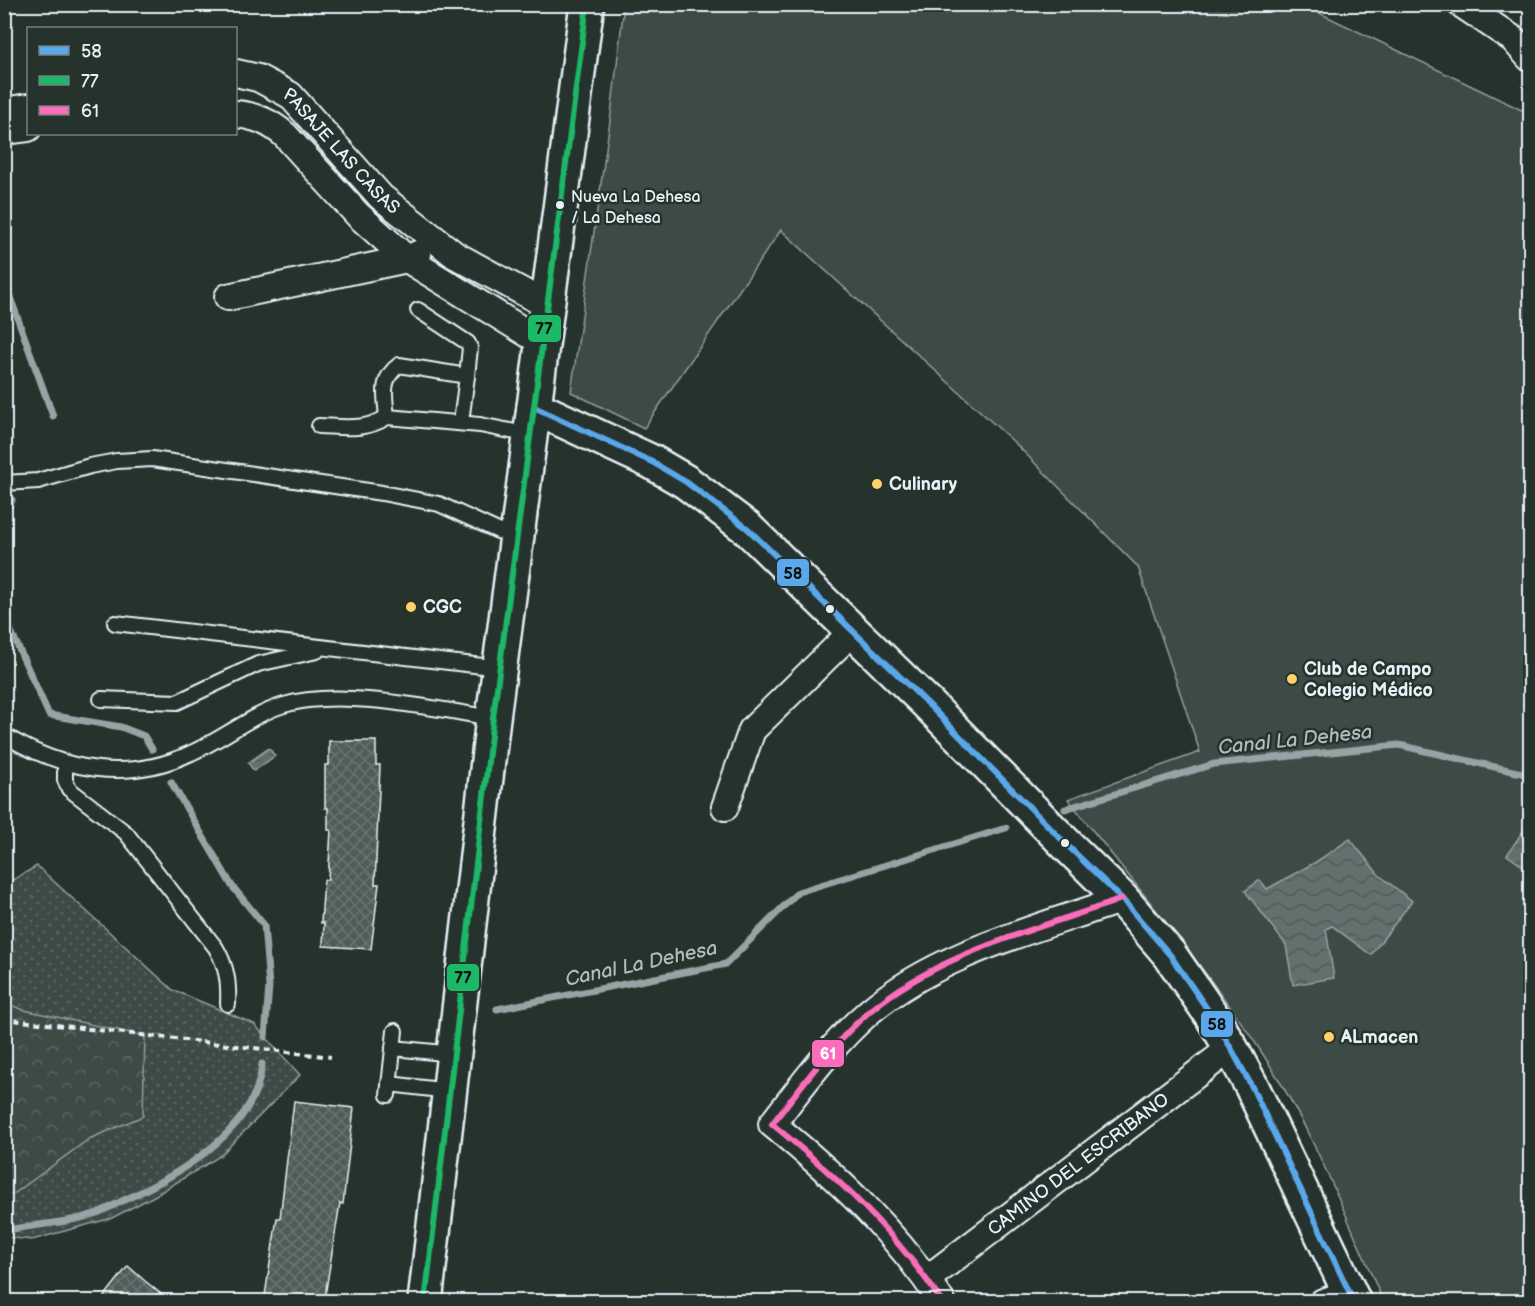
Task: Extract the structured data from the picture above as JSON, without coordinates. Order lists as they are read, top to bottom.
{
  "streets": {
    "street": ["PASAJE LAS CASAS", "CAMINO DEL ESCRIBANO"]
  },
  "water": ["Canal La Dehesa"],
  "places": [
    "Nueva La Dehesa / La Dehesa",
    "Culinary",
    "CGC",
    "Club de Campo Colegio Médico",
    "ALmacen"
  ],
  "lines": ["transit line 77", "transit line 58", "transit line 61"],
  "legend": ["58", "77", "61"]
}
